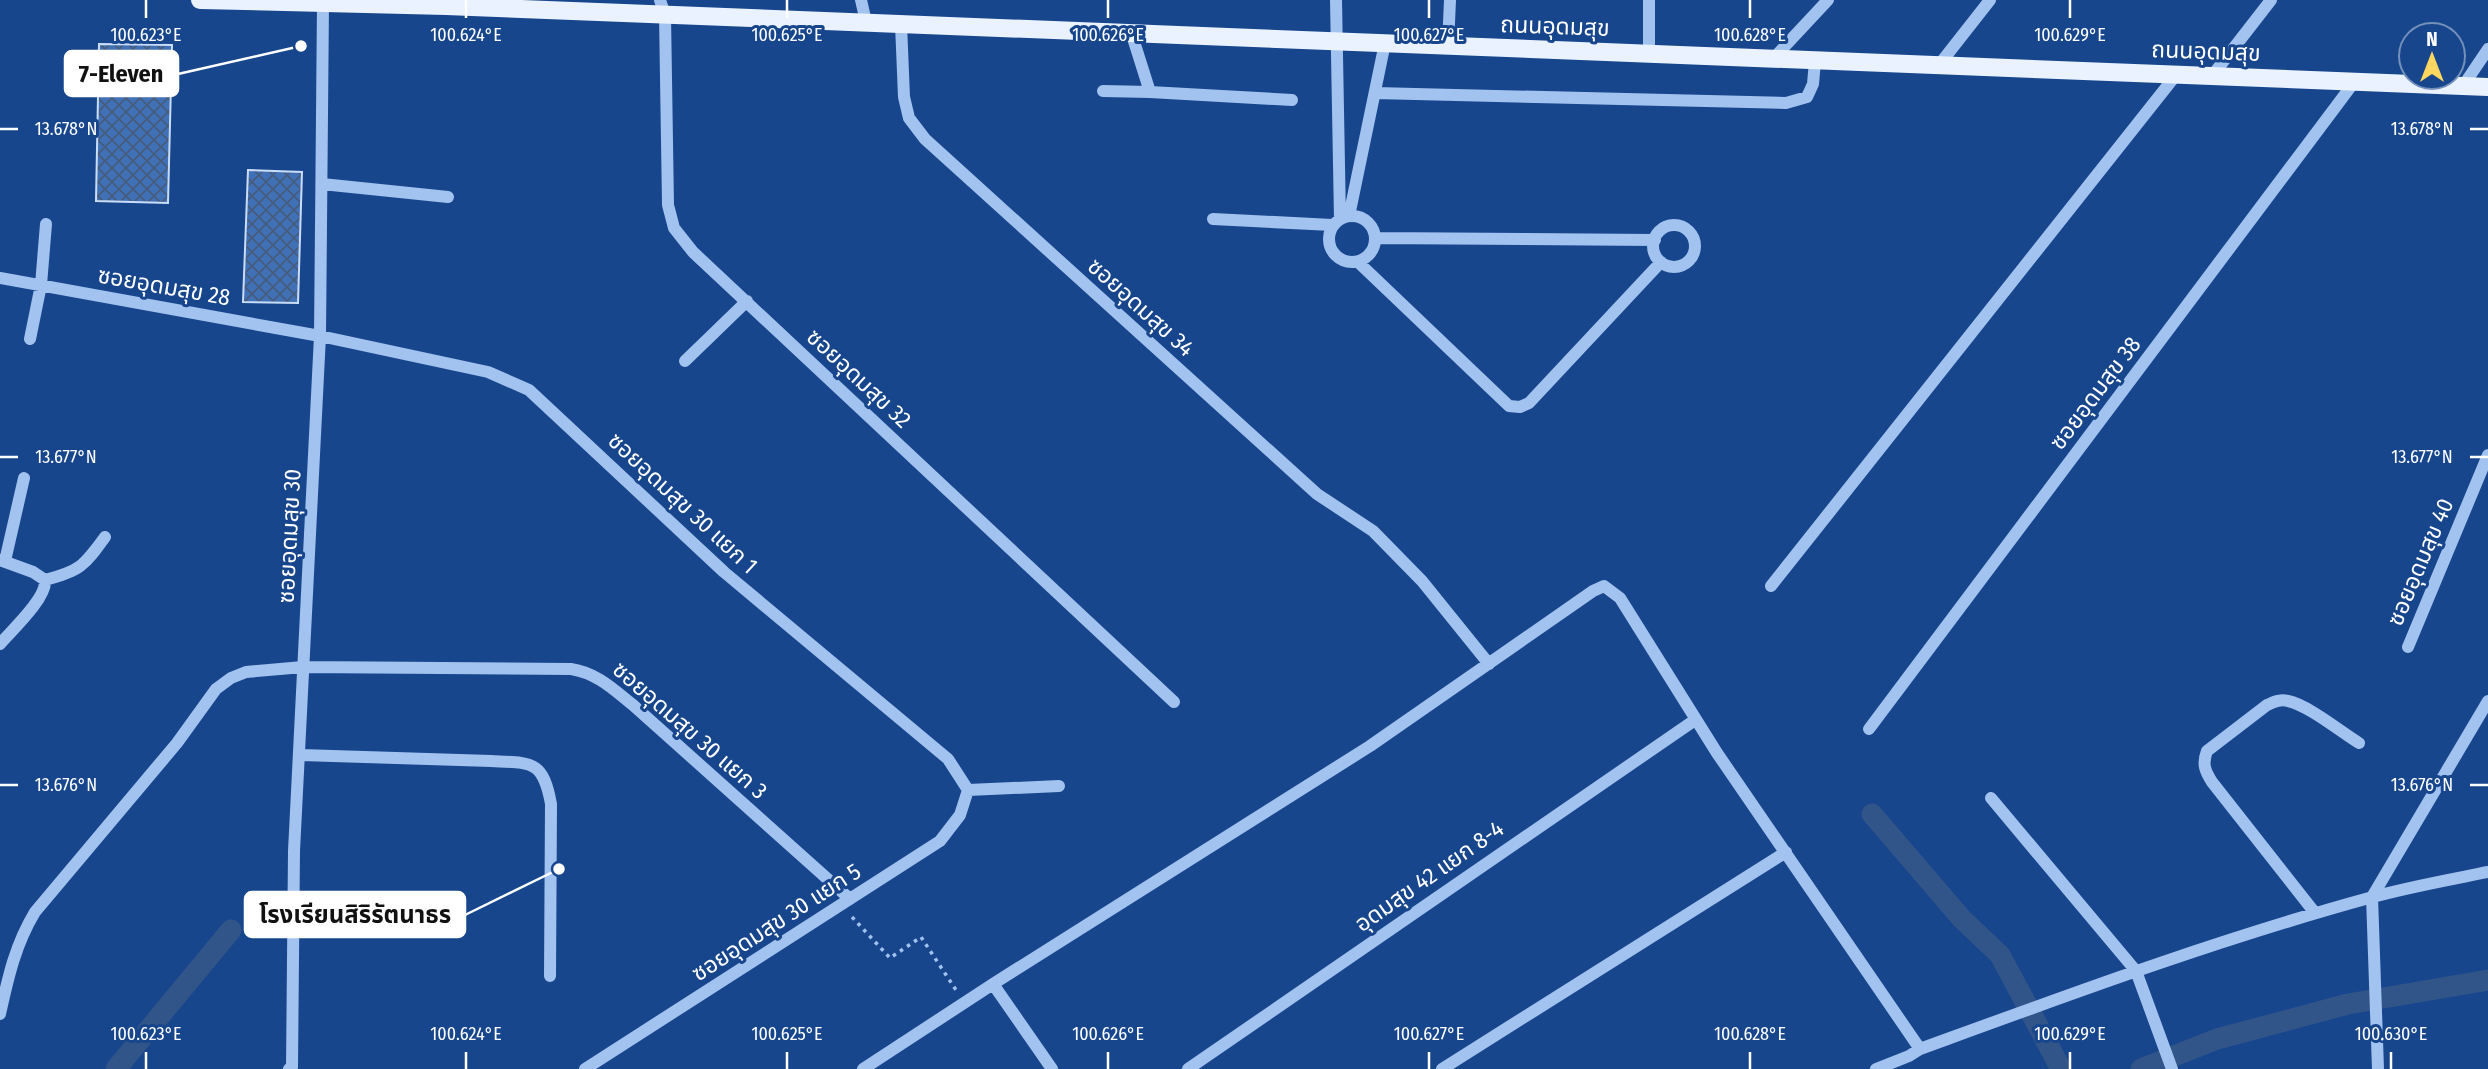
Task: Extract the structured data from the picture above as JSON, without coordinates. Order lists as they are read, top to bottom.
{
  "streets": {
    "main road": ["ถนนอุดมสุข"],
    "street": [
      "ซอยอุดมสุข 28",
      "ซอยอุดมสุข 34",
      "ซอยอุดมสุข 32",
      "ซอยอุดมสุข 38",
      "ซอยอุดมสุข 30 แยก 1",
      "ซอยอุดมสุข 30",
      "ซอยอุดมสุข 40",
      "ซอยอุดมสุข 30 แยก 3",
      "อุดมสุข 42 แยก 8-4",
      "ซอยอุดมสุข 30 แยก 5"
    ]
  },
  "crossings": [
    ["ถนนอุดมสุข", "ซอยอุดมสุข 34"],
    ["ถนนอุดมสุข", "ซอยอุดมสุข 32"],
    ["ถนนอุดมสุข", "ซอยอุดมสุข 38"],
    ["ถนนอุดมสุข", "ซอยอุดมสุข 30"],
    ["ซอยอุดมสุข 28", "ซอยอุดมสุข 30 แยก 1"],
    ["ซอยอุดมสุข 28", "ซอยอุดมสุข 30"],
    ["ซอยอุดมสุข 30 แยก 1", "ซอยอุดมสุข 30"],
    ["ซอยอุดมสุข 30 แยก 1", "ซอยอุดมสุข 30 แยก 5"],
    ["ซอยอุดมสุข 30", "ซอยอุดมสุข 30 แยก 3"],
    ["ซอยอุดมสุข 30 แยก 3", "ซอยอุดมสุข 30 แยก 5"]
  ],
  "places": ["7-Eleven", "โรงเรียนสิริรัตนาธร"],
  "north": "top",
  "coordinates": [
    "100.623°E",
    "100.624°E",
    "100.625°E",
    "100.626°E",
    "100.627°E",
    "100.628°E",
    "100.629°E",
    "13.678°N",
    "13.677°N",
    "13.676°N",
    "100.630°E"
  ]
}
